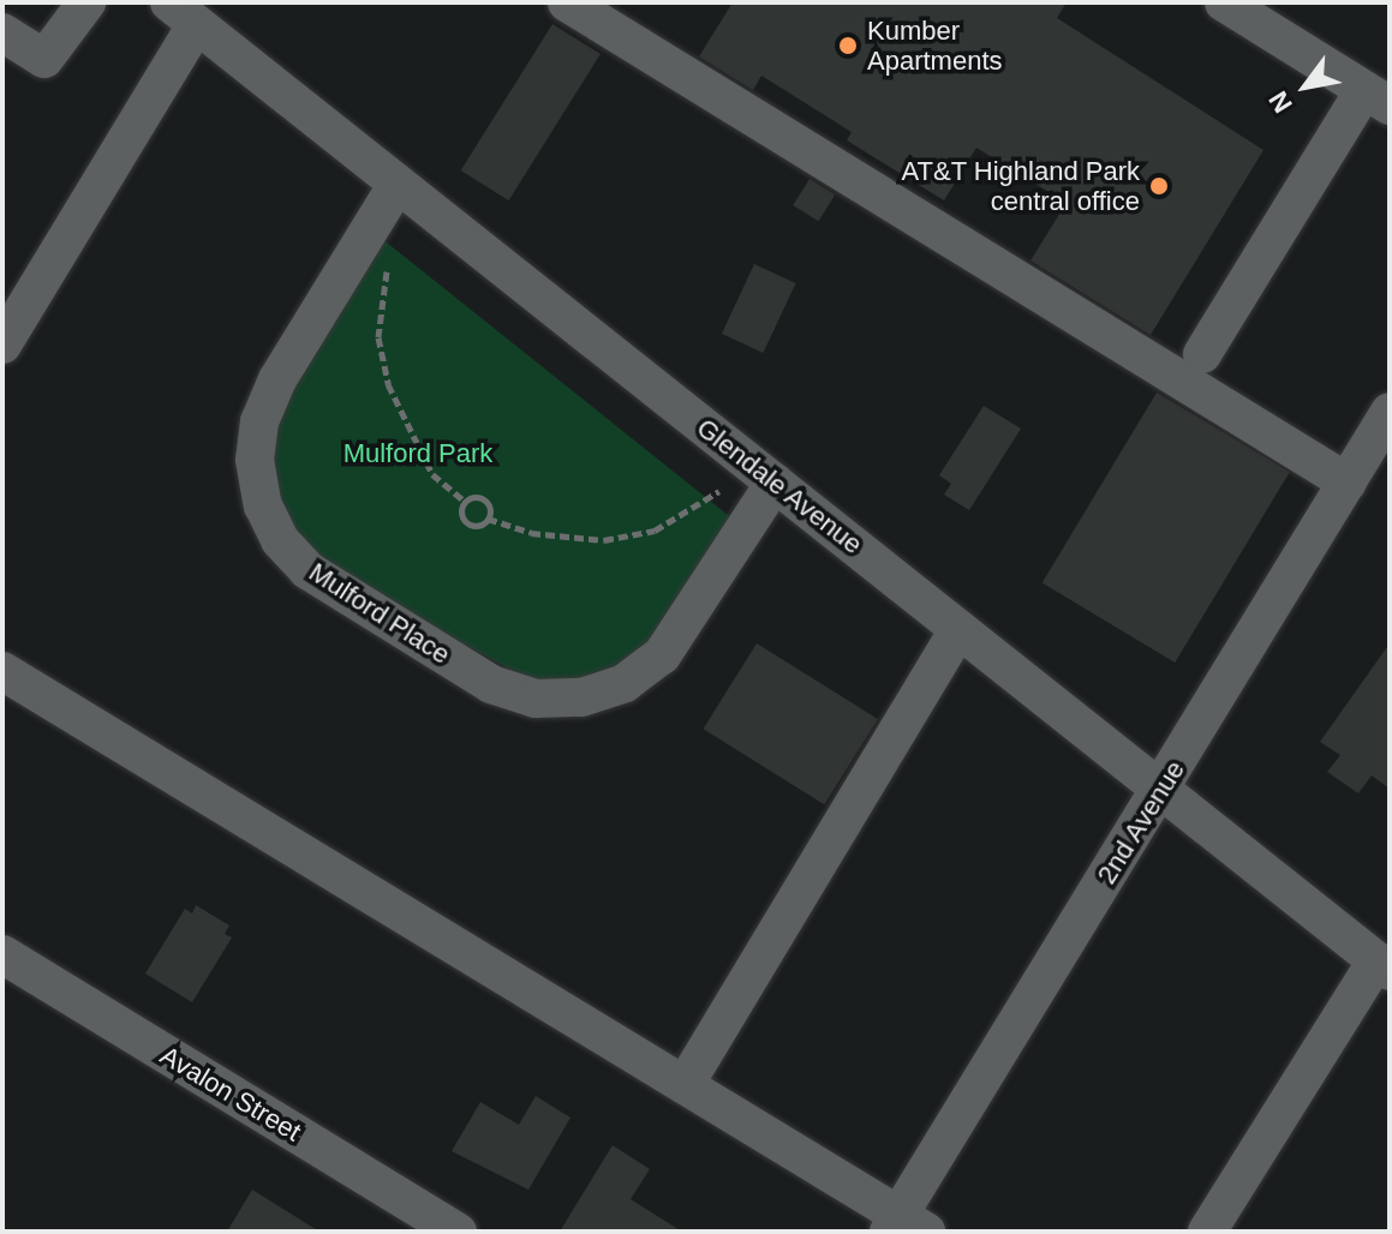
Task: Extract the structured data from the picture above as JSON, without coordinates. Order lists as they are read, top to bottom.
{
  "streets": {
    "street": [
      "Glendale Avenue",
      "Mulford Place",
      "2nd Avenue",
      "Avalon Street"
    ]
  },
  "crossings": [
    ["Glendale Avenue", "Mulford Place"],
    ["Glendale Avenue", "2nd Avenue"]
  ],
  "parks": ["Mulford Park"],
  "places": ["Kumber Apartments", "AT&T Highland Park central office"],
  "north": "bottom left"
}
